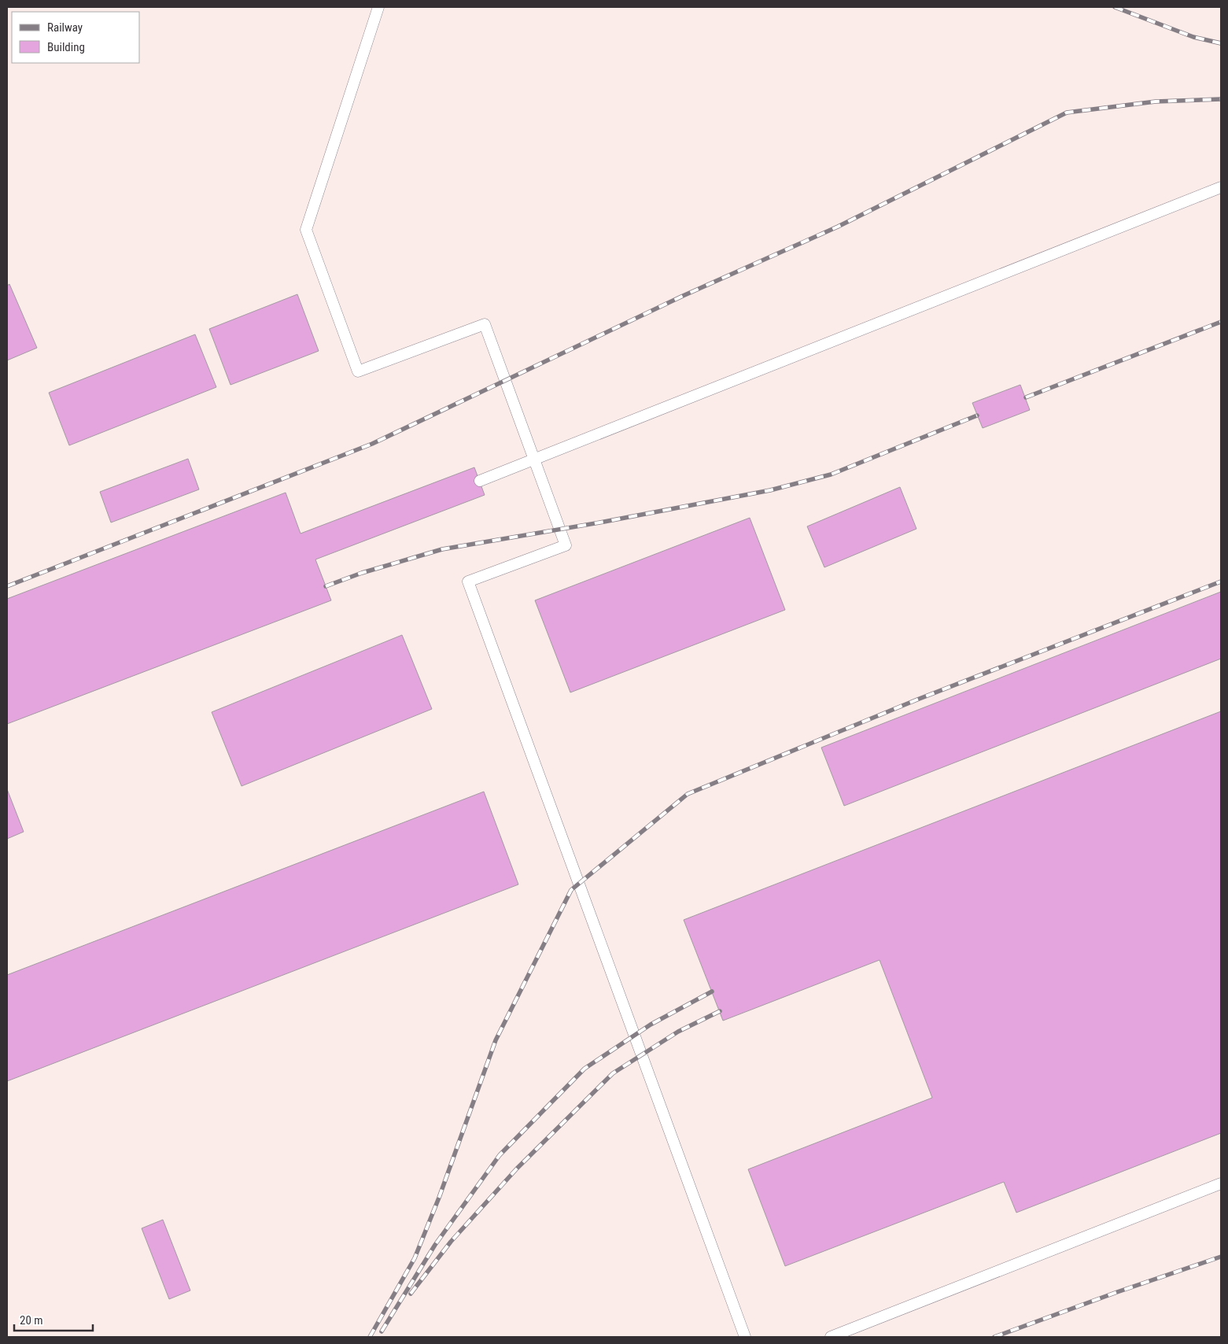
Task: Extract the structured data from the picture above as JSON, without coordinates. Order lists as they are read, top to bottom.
{
  "legend": ["Railway", "Building"],
  "scale_bar": "20 m"
}
